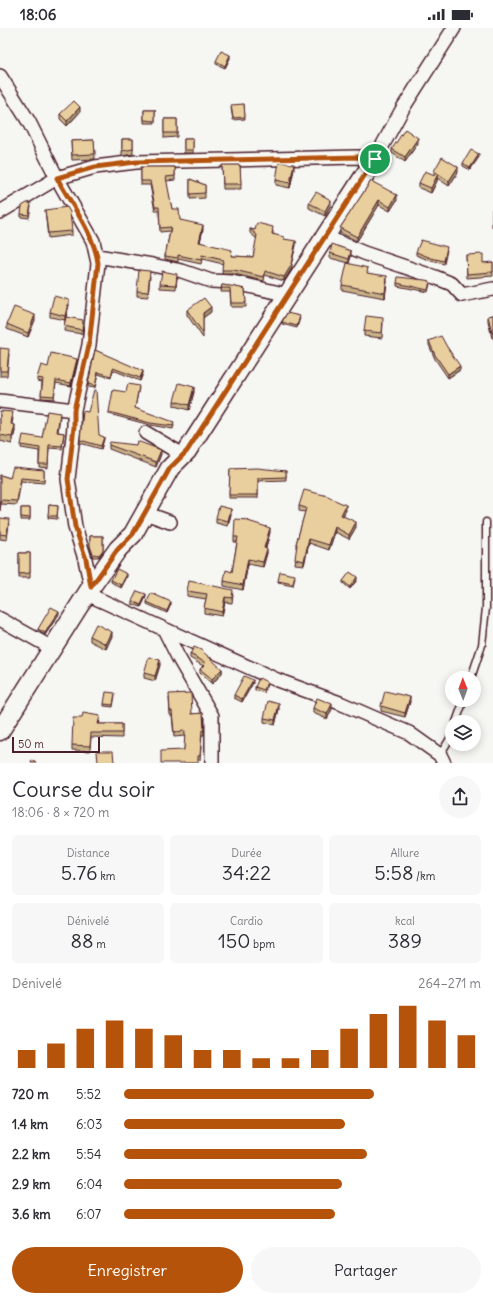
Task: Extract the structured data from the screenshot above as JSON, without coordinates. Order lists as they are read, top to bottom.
{
  "scale_bar": "50 m",
  "north": "top",
  "page": {
    "status": "18:06",
    "scale": "50 m",
    "heading": ["Course du soir", "18:06 · 8 × 720 m"],
    "stats": [
      ["Distance", "5.76 km"],
      ["Durée", "34:22"],
      ["Allure", "5:58 /km"],
      ["Dénivelé", "88 m"],
      ["Cardio", "150 bpm"],
      ["kcal", "389"]
    ],
    "chart": ["Dénivelé", "264–271 m"],
    "list": [
      {
        "name": "720 m",
        "note": "5:52"
      },
      {
        "name": "1.4 km",
        "note": "6:03"
      },
      {
        "name": "2.2 km",
        "note": "5:54"
      },
      {
        "name": "2.9 km",
        "note": "6:04"
      },
      {
        "name": "3.6 km",
        "note": "6:07"
      }
    ],
    "buttons": ["Enregistrer", "Partager"]
  }
}
